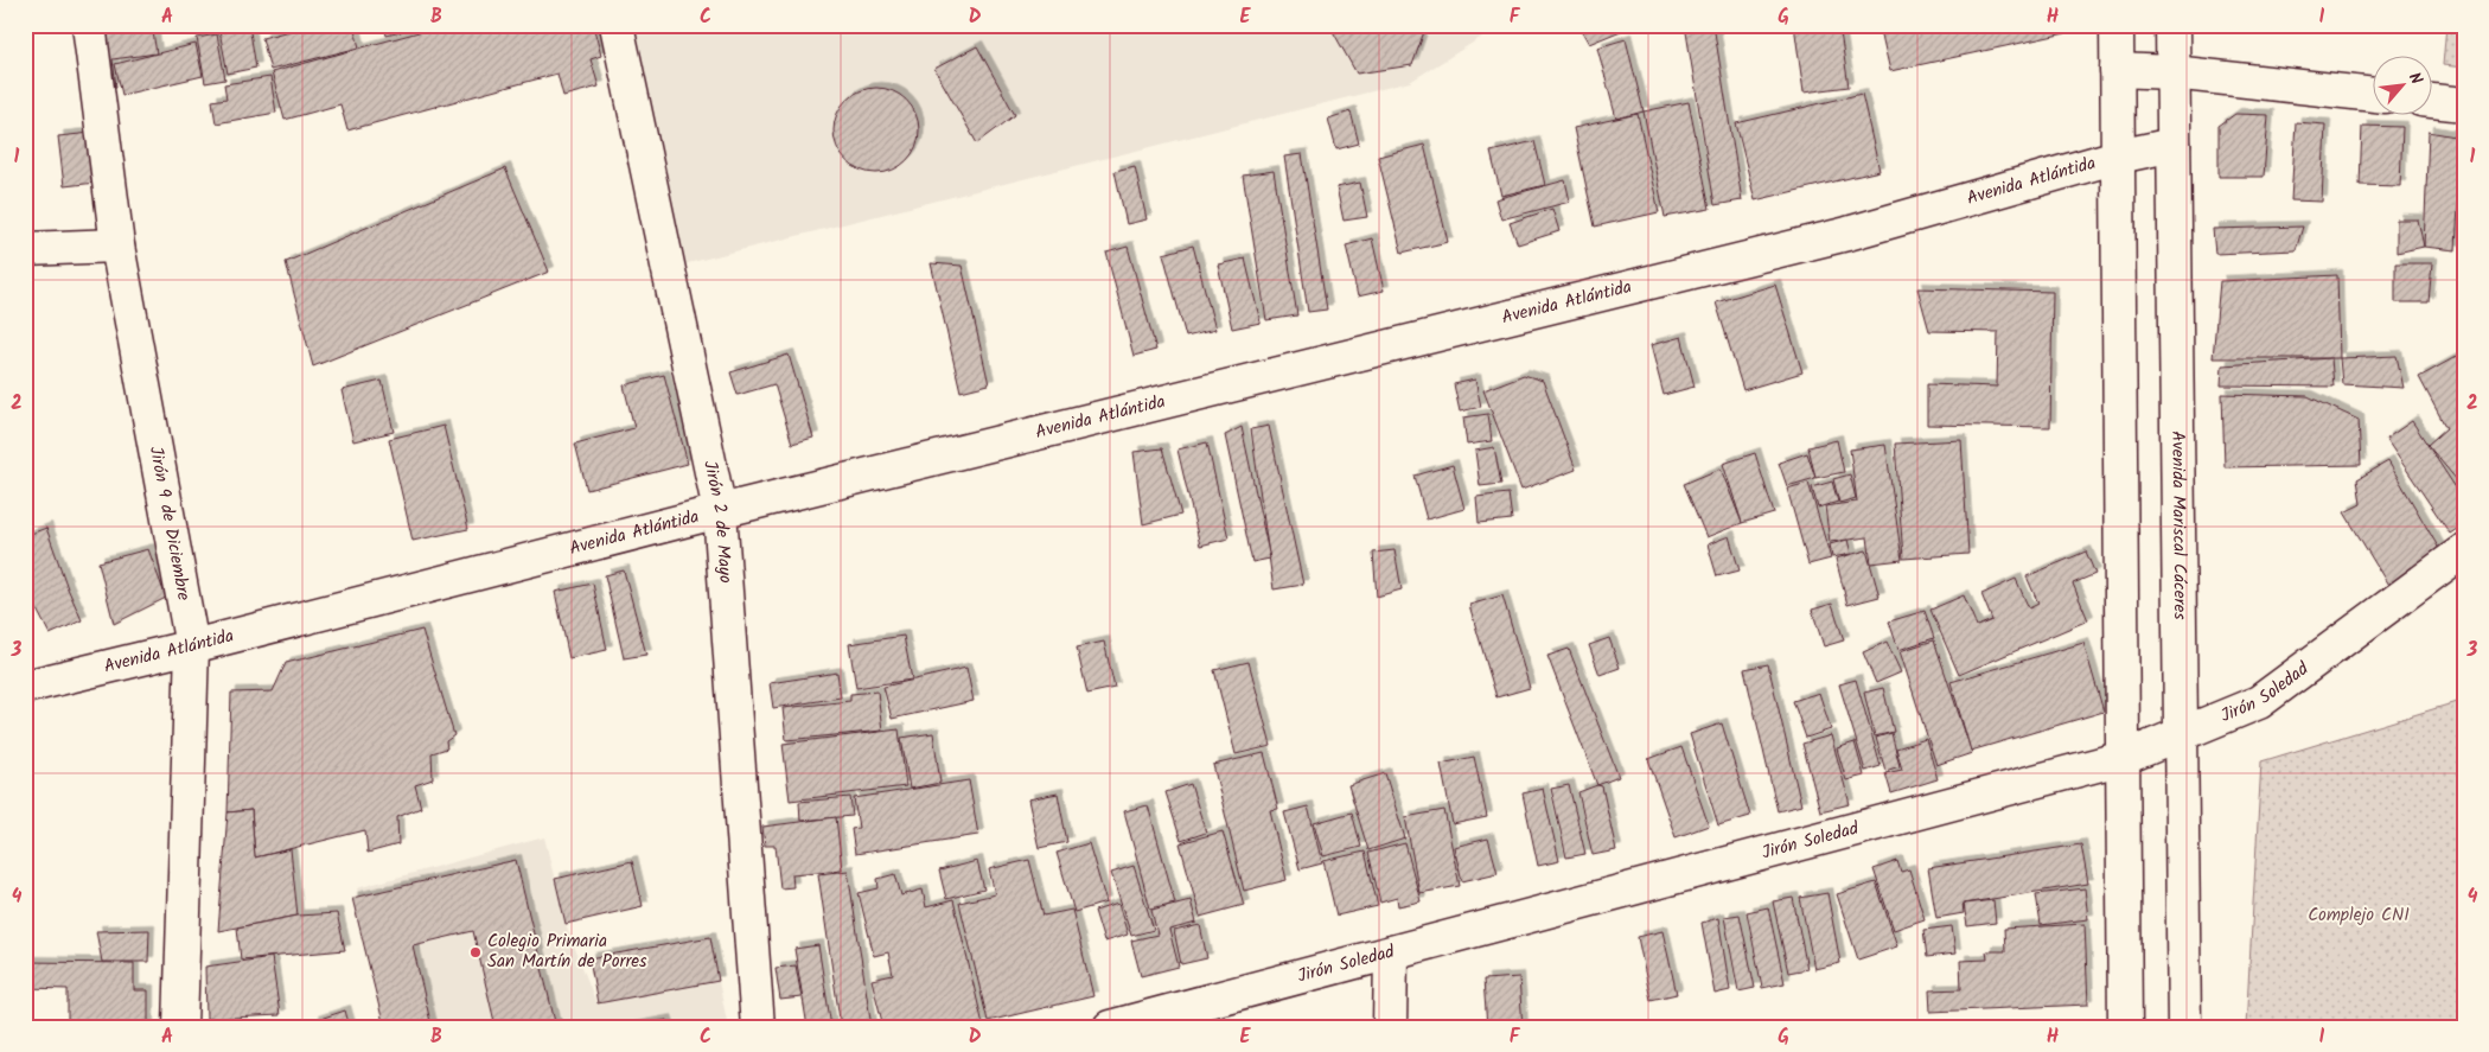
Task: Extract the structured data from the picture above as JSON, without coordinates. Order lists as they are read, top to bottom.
{
  "streets": {
    "street": [
      "Avenida Atlántida",
      "Jirón 2 de Mayo",
      "Jirón 9 de Diciembre",
      "Avenida Mariscal Cáceres",
      "Jirón Soledad"
    ]
  },
  "crossings": [
    ["Avenida Atlántida", "Jirón 2 de Mayo"],
    ["Avenida Atlántida", "Jirón 9 de Diciembre"],
    ["Avenida Atlántida", "Avenida Mariscal Cáceres"],
    ["Avenida Mariscal Cáceres", "Jirón Soledad"]
  ],
  "parks": ["Complejo CNI"],
  "places": ["Colegio Primaria San Martín de Porres"],
  "north": "top right",
  "grid": {
    "columns": [
      "A",
      "B",
      "C",
      "D",
      "E",
      "F",
      "G",
      "H",
      "I"
    ],
    "rows": [
      "1",
      "2",
      "3",
      "4"
    ]
  }
}
